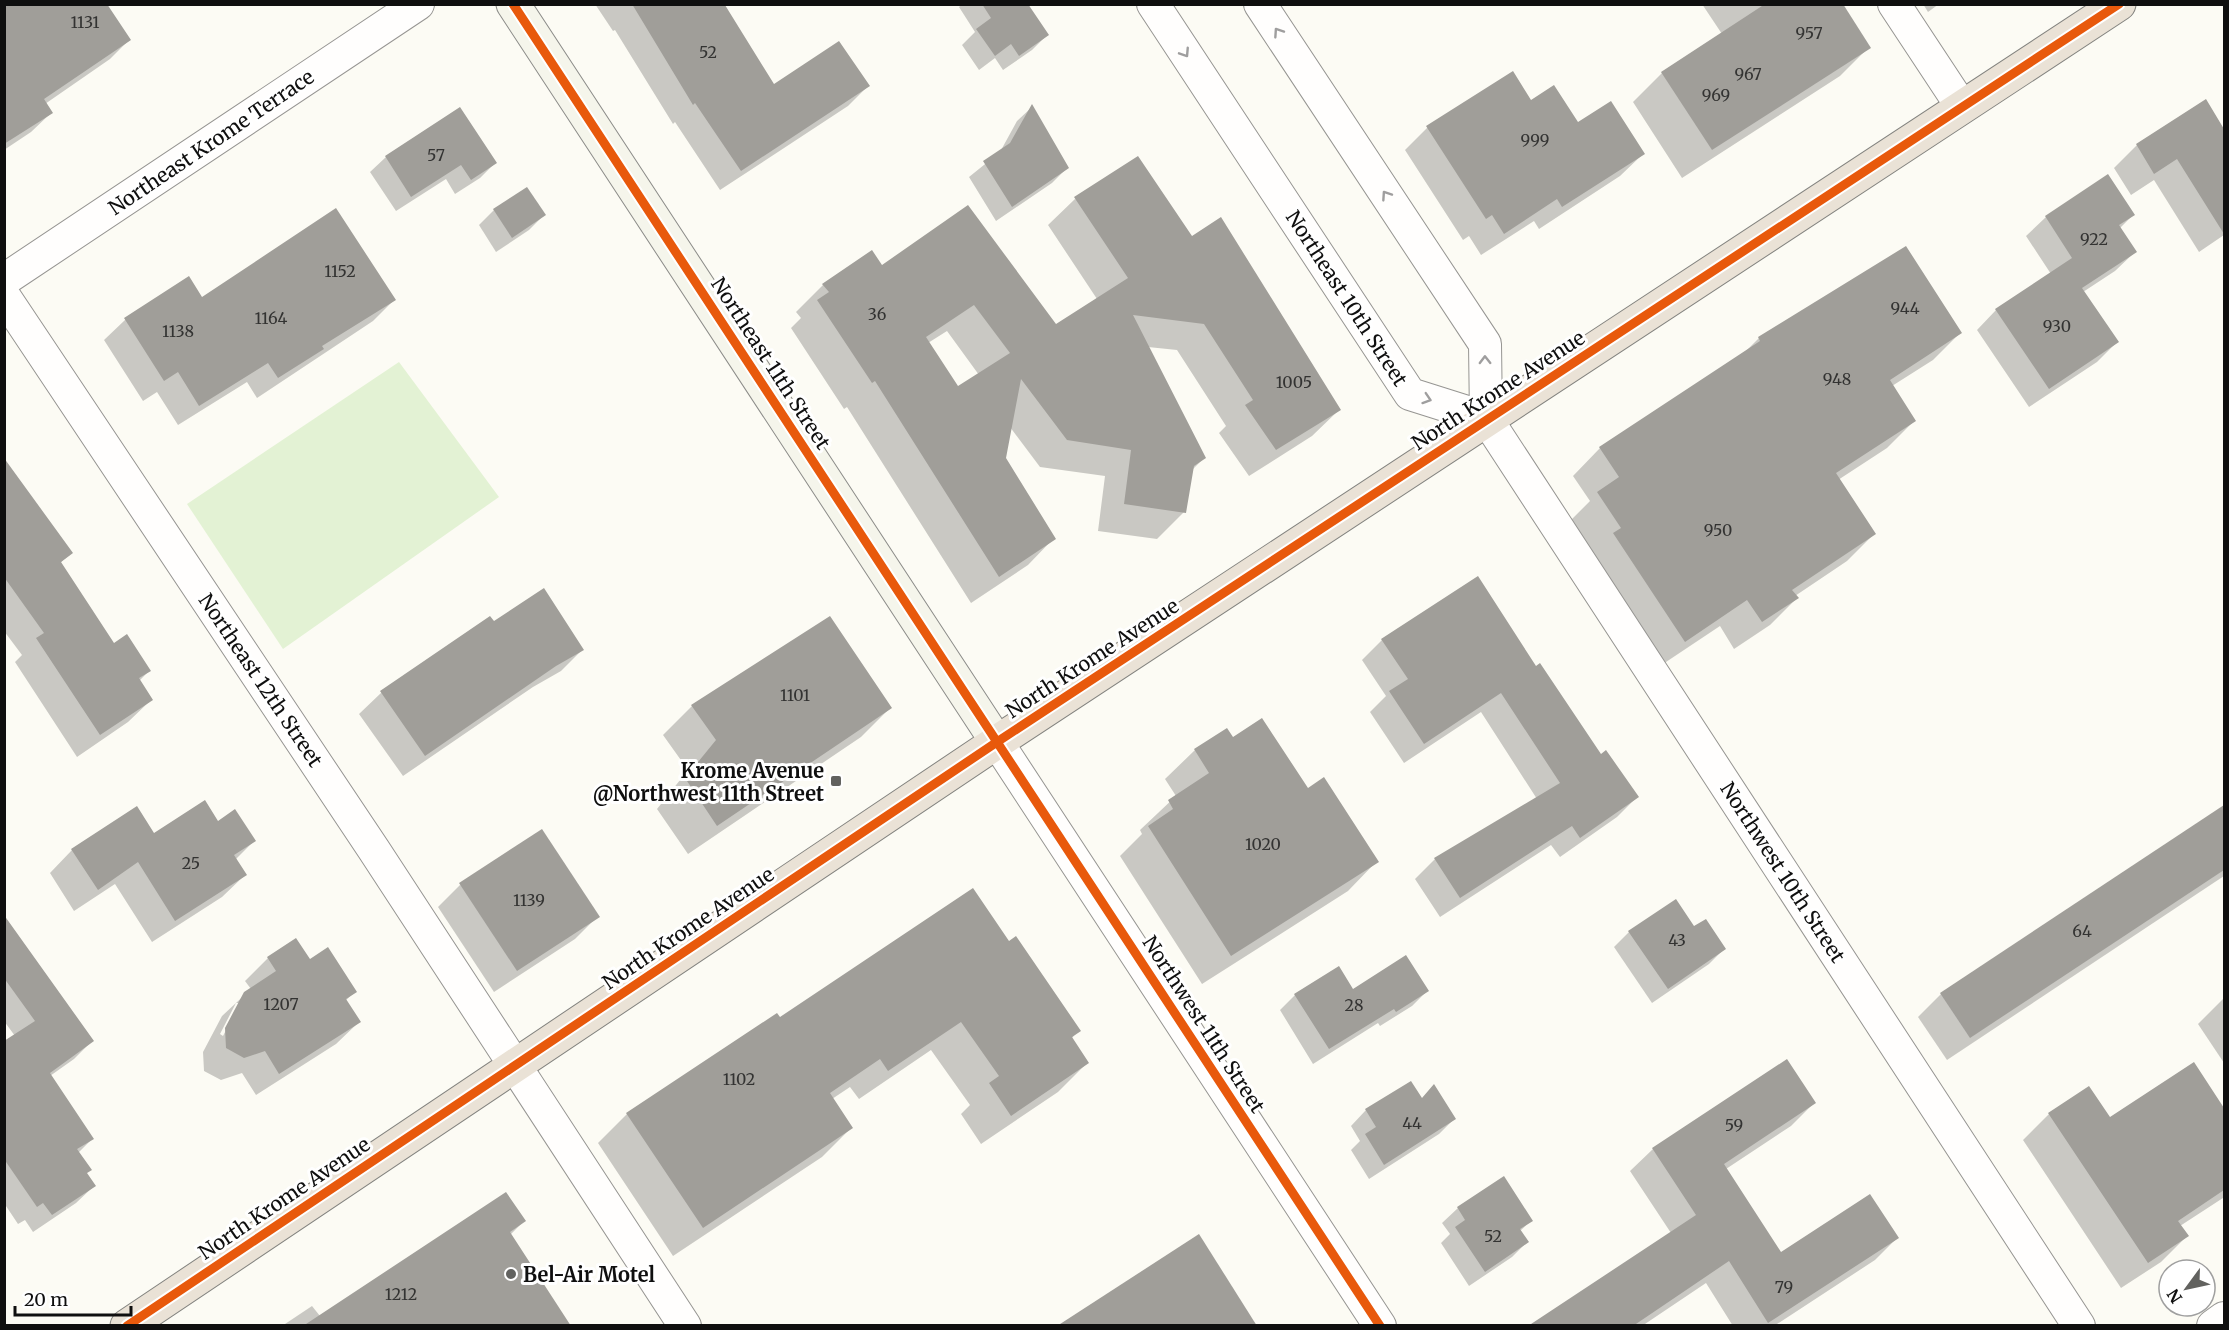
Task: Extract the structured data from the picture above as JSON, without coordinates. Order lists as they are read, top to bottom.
{
  "streets": {
    "highway": ["North Krome Avenue"],
    "street": [
      "Northeast Krome Terrace",
      "Northeast 10th Street",
      "Northeast 11th Street",
      "Northeast 12th Street",
      "Northwest 10th Street",
      "Northwest 11th Street"
    ]
  },
  "crossings": [
    ["Northeast 10th Street", "North Krome Avenue"],
    ["Northeast 10th Street", "Northwest 10th Street"],
    ["Northeast 11th Street", "North Krome Avenue"],
    ["Northeast 11th Street", "Northwest 11th Street"],
    ["North Krome Avenue", "Northeast 12th Street"],
    ["North Krome Avenue", "Northwest 10th Street"],
    ["North Krome Avenue", "Northwest 11th Street"]
  ],
  "places": {
    "transit": ["Krome Avenue @Northwest 11th Street"],
    "other": ["Bel-Air Motel"]
  },
  "house_numbers": [
    "1131",
    "957",
    "52",
    "967",
    "969",
    "999",
    "57",
    "922",
    "1152",
    "944",
    "36",
    "1164",
    "930",
    "1138",
    "948",
    "1005",
    "950",
    "1101",
    "1020",
    "25",
    "1139",
    "64",
    "43",
    "1207",
    "28",
    "1102",
    "44",
    "59",
    "52",
    "79",
    "1212"
  ],
  "scale_bar": "20 m",
  "north": "bottom left"
}
